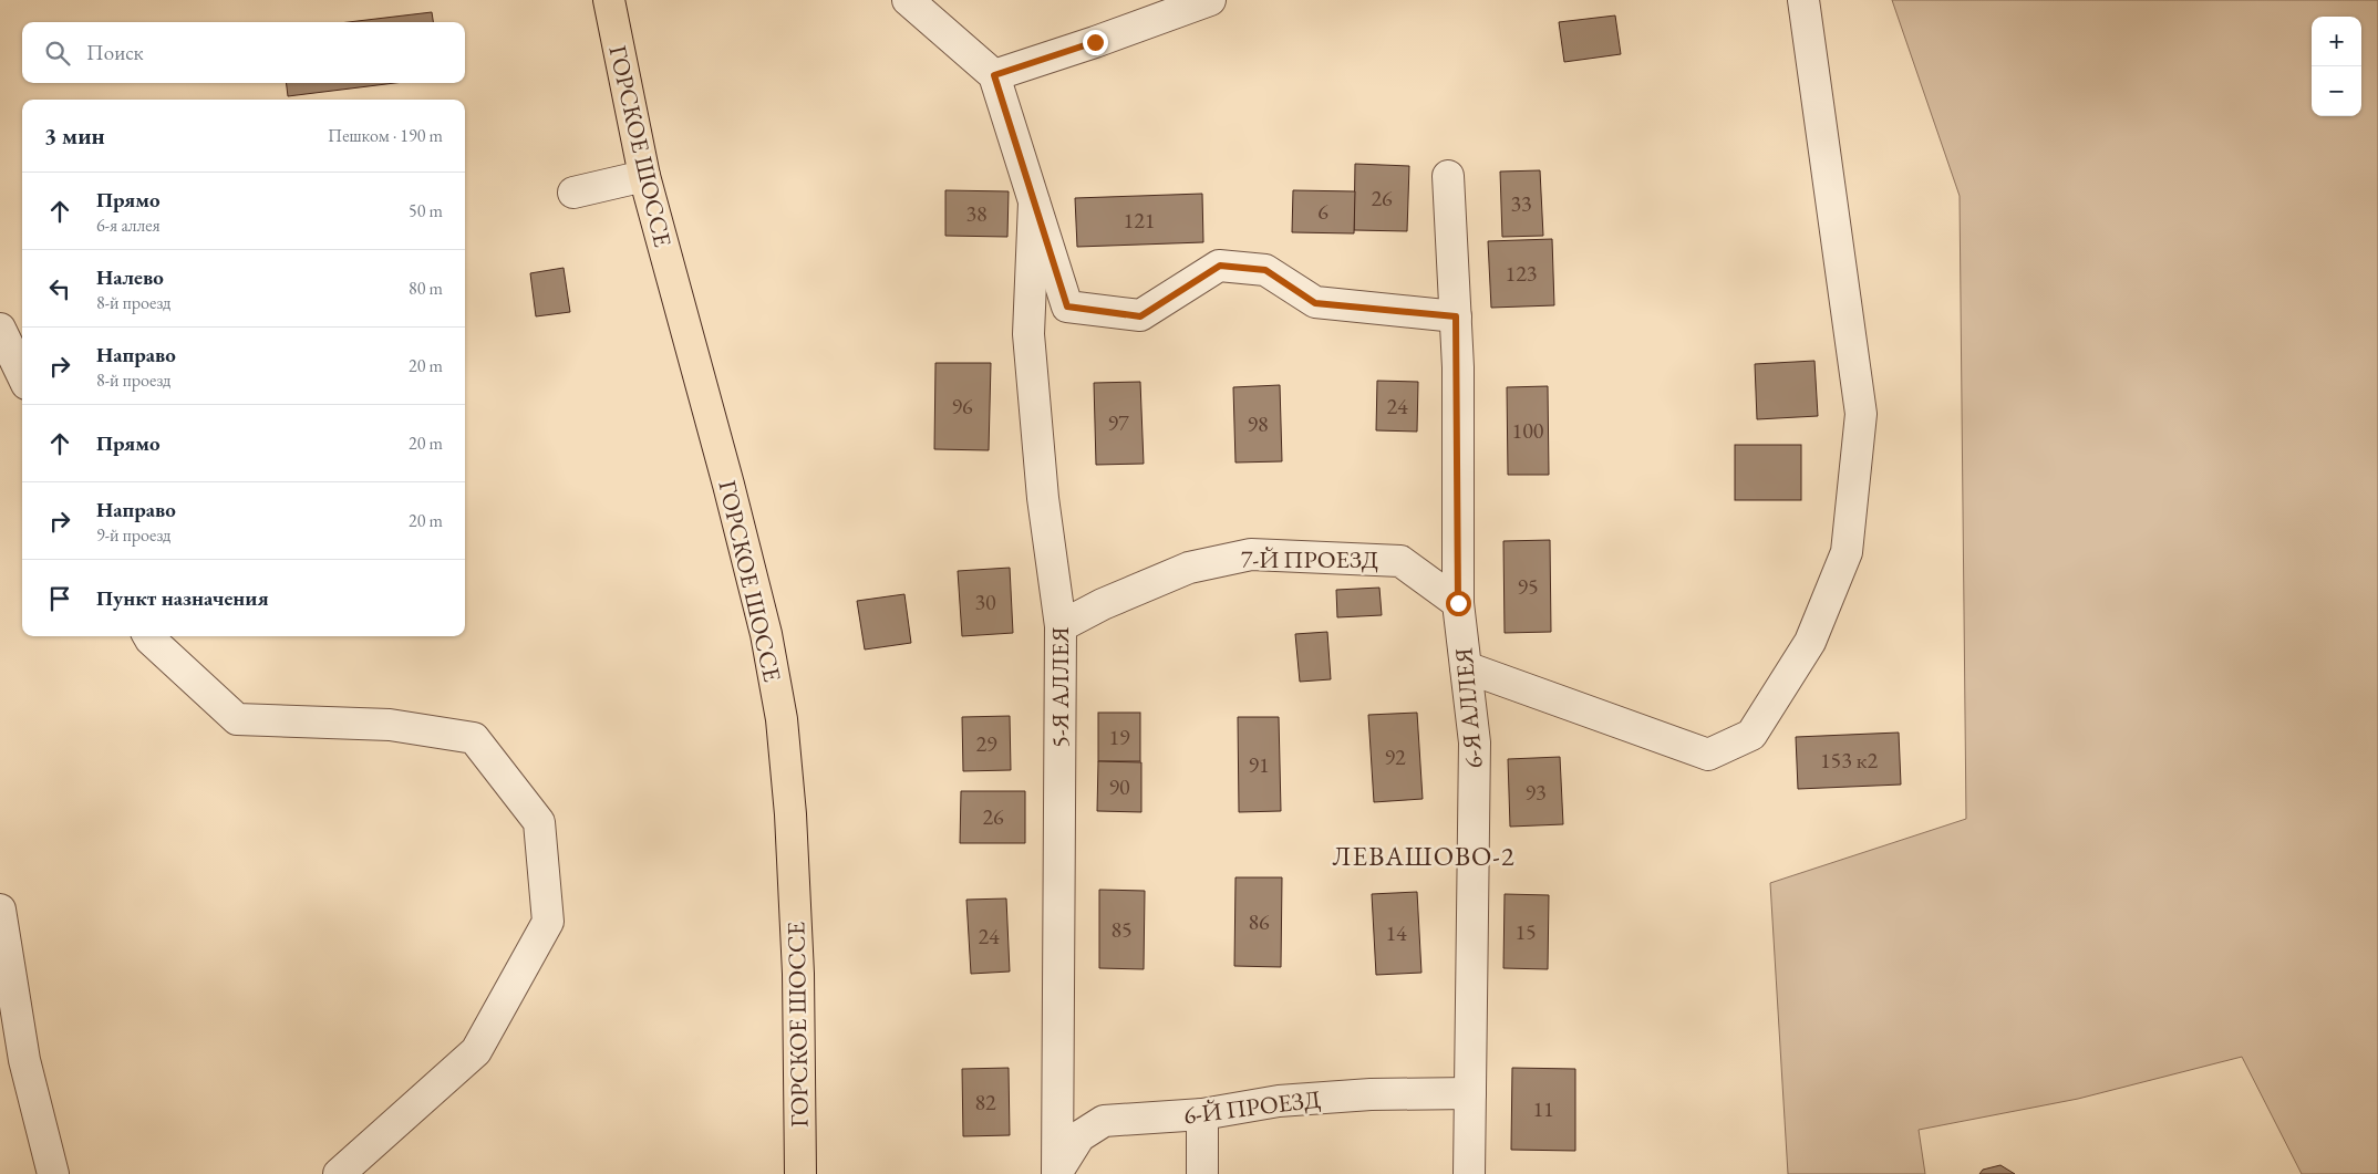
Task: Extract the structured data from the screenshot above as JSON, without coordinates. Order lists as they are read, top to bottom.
{
  "streets": {
    "main road": ["ГОРСКОЕ ШОССЕ"],
    "street": [
      "7-Й ПРОЕЗД",
      "5-Я АЛЛЕЯ",
      "6-Я АЛЛЕЯ",
      "6-Й ПРОЕЗД"
    ]
  },
  "crossings": [
    ["7-Й ПРОЕЗД", "5-Я АЛЛЕЯ"],
    ["7-Й ПРОЕЗД", "6-Я АЛЛЕЯ"],
    ["5-Я АЛЛЕЯ", "6-Й ПРОЕЗД"],
    ["6-Я АЛЛЕЯ", "6-Й ПРОЕЗД"]
  ],
  "districts": ["ЛЕВАШОВО-2"],
  "house_numbers": [
    "26",
    "33",
    "6",
    "38",
    "121",
    "123",
    "96",
    "24",
    "97",
    "98",
    "100",
    "95",
    "30",
    "19",
    "29",
    "92",
    "153 к2",
    "91",
    "90",
    "93",
    "26",
    "86",
    "85",
    "15",
    "14",
    "24",
    "82",
    "11"
  ],
  "page": {
    "map_buttons": ["+", "−"],
    "search": "Поиск",
    "heading": ["3 мин", "Пешком · 190 m"],
    "list": [
      ["Прямо", "6-я аллея", "50 m"],
      ["Налево", "8-й проезд", "80 m"],
      ["Направо", "8-й проезд", "20 m"],
      ["Прямо", "20 m"],
      ["Направо", "9-й проезд", "20 m"],
      "Пункт назначения"
    ]
  }
}
